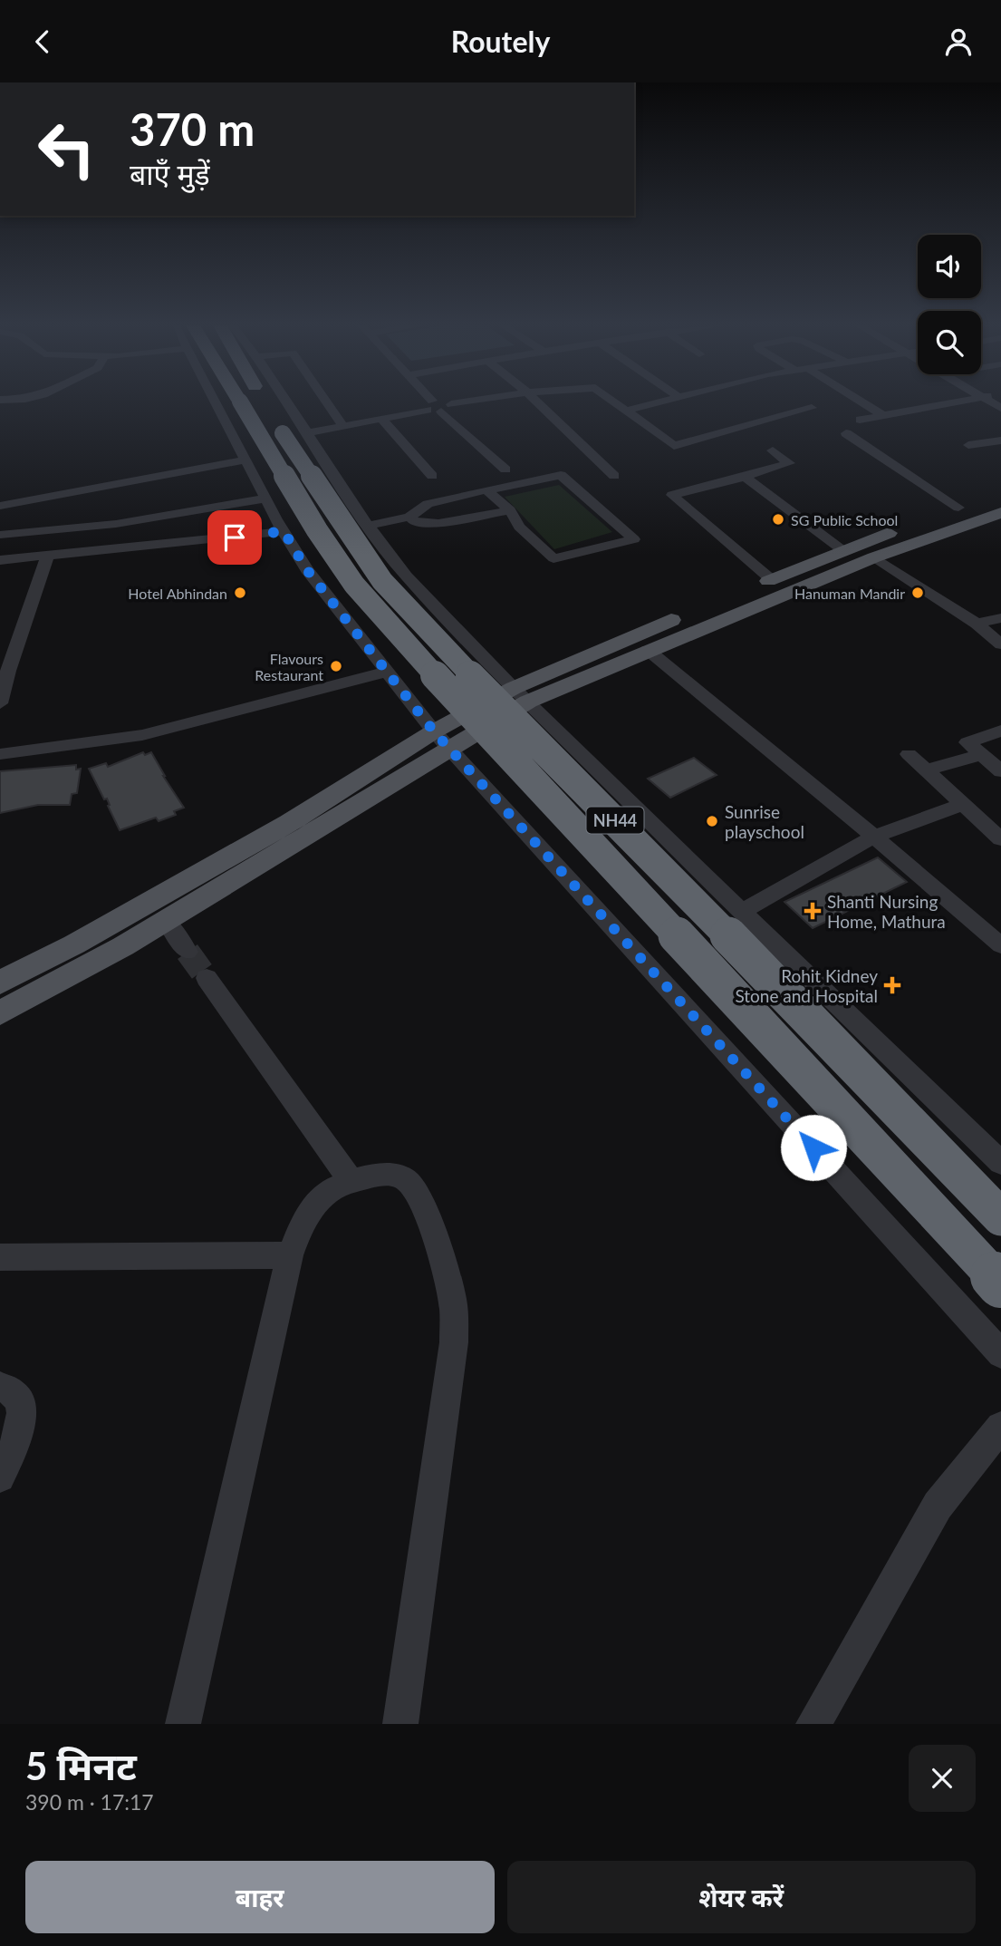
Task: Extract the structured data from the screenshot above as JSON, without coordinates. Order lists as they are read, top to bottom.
{
  "streets": {
    "highway": ["NH44"]
  },
  "places": {
    "other": [
      "SG Public School",
      "Hotel Abhindan",
      "Hanuman Mandir",
      "Flavours Restaurant",
      "Sunrise playschool"
    ],
    "health": ["Shanti Nursing Home, Mathura", "Rohit Kidney Stone and Hospital"]
  },
  "page": {
    "header": "Routely",
    "turn": ["370 m", "बाएँ मुड़ें"],
    "heading": ["5 मिनट", "390 m · 17:17"],
    "buttons": ["बाहर", "शेयर करें"]
  }
}
